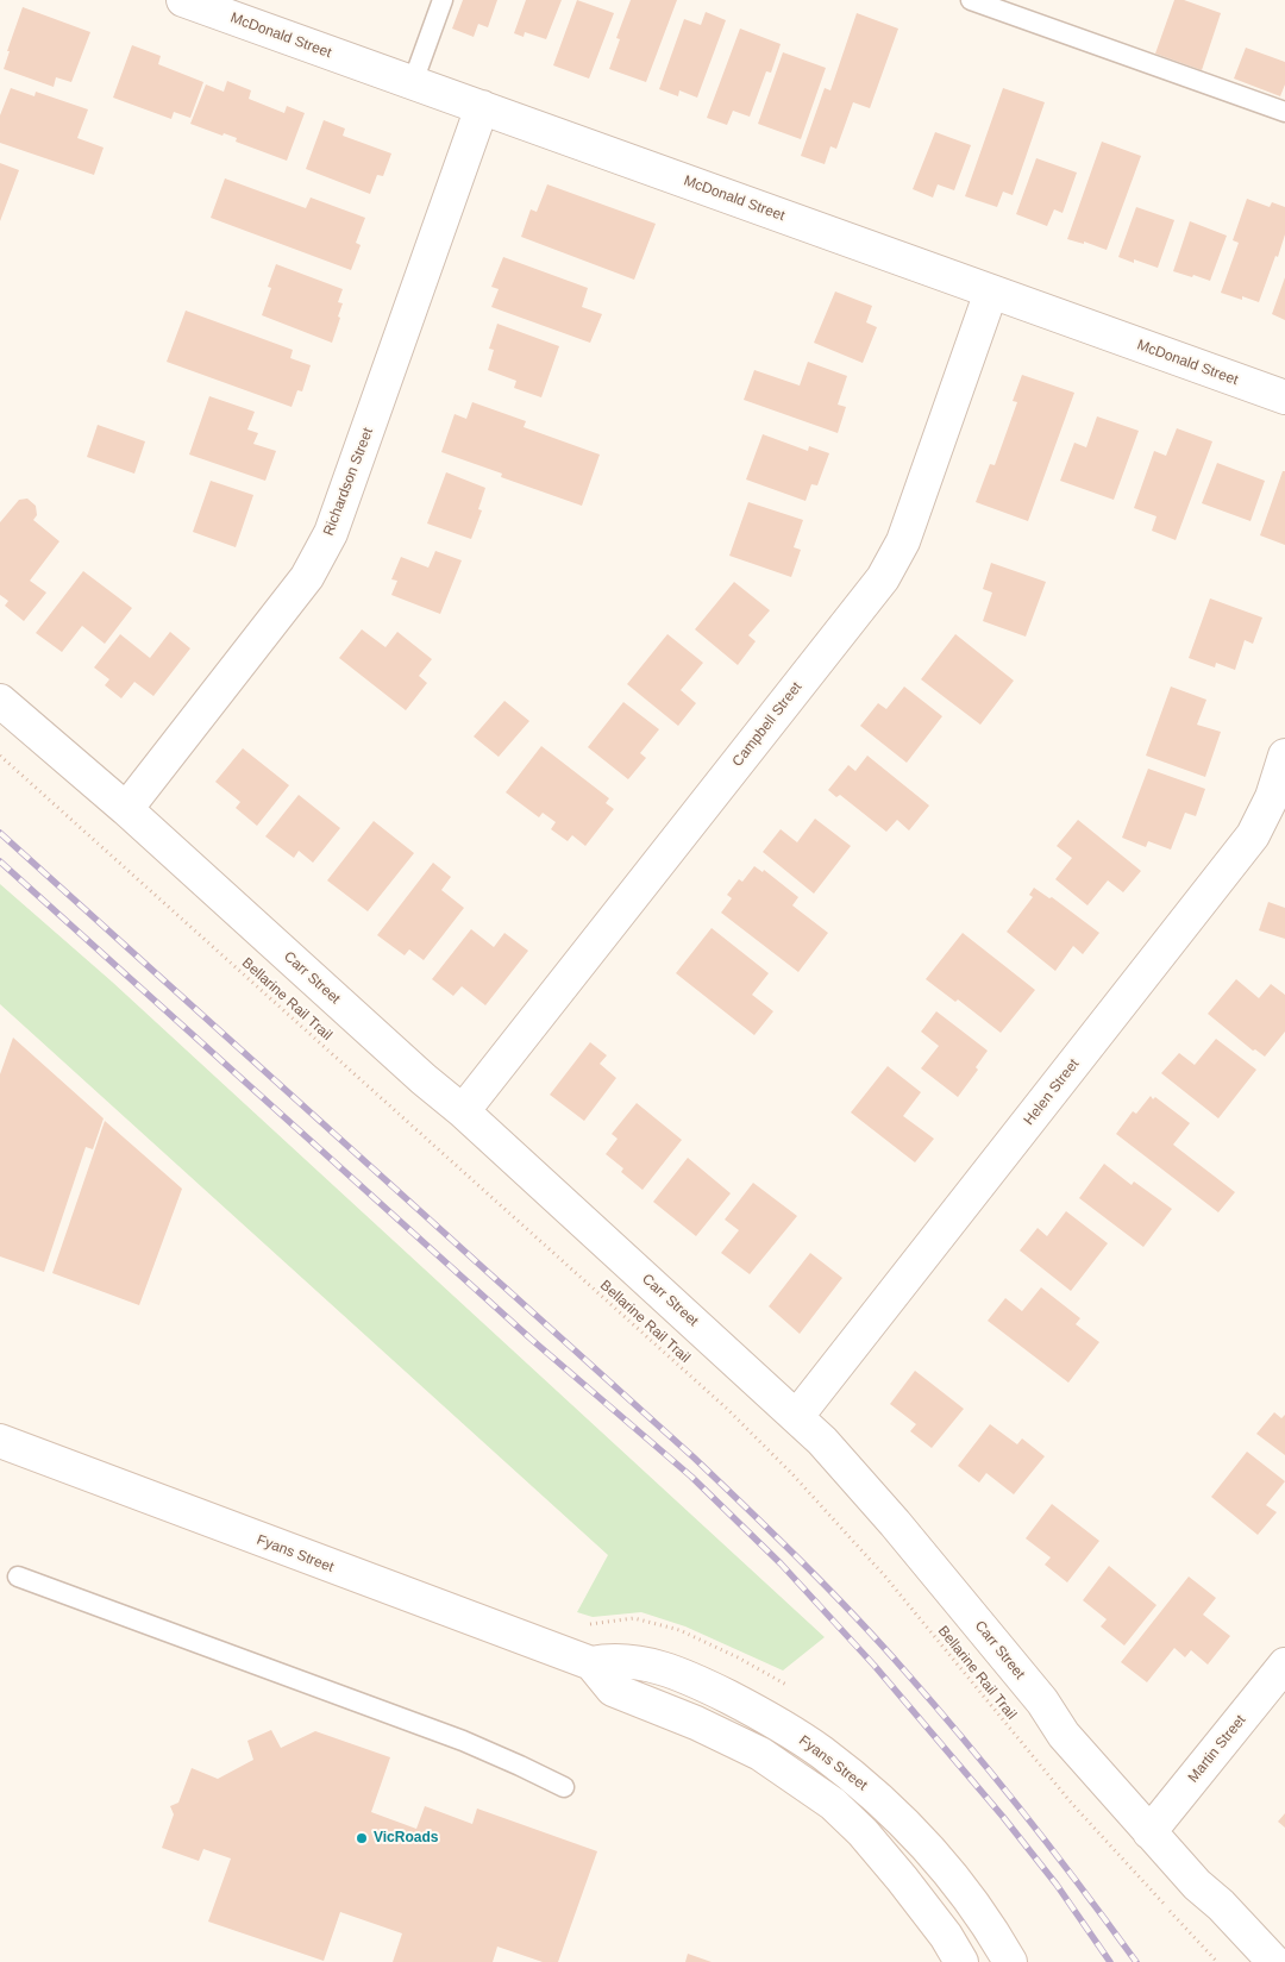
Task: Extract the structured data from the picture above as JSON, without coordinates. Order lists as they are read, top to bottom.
{
  "streets": {
    "street": [
      "McDonald Street",
      "Richardson Street",
      "Campbell Street",
      "Carr Street",
      "Helen Street",
      "Fyans Street",
      "Martin Street"
    ],
    "path": ["Bellarine Rail Trail"]
  },
  "crossings": [
    ["McDonald Street", "Richardson Street"],
    ["McDonald Street", "Campbell Street"],
    ["Richardson Street", "Carr Street"],
    ["Campbell Street", "Carr Street"],
    ["Carr Street", "Helen Street"],
    ["Carr Street", "Martin Street"]
  ],
  "places": ["VicRoads"]
}
